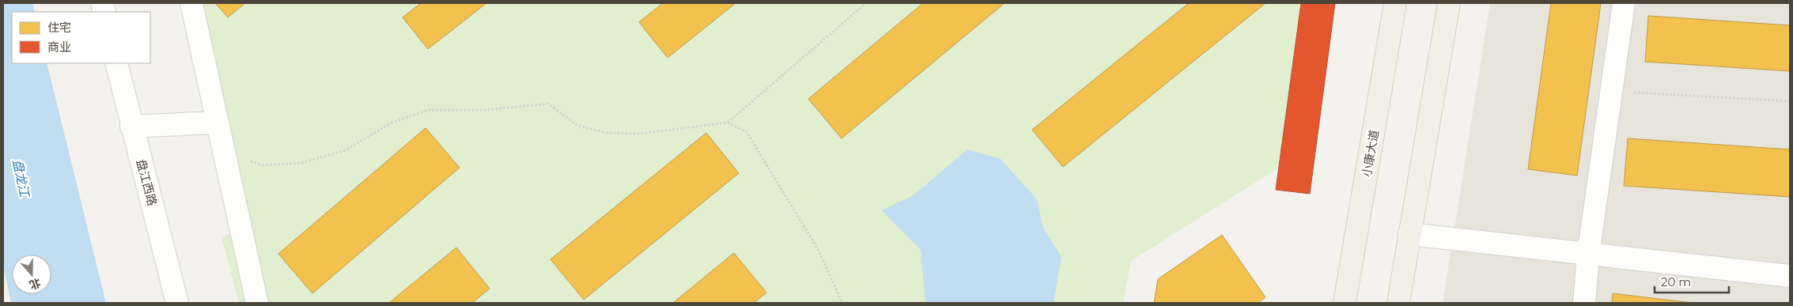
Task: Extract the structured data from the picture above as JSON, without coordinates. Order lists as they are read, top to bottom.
{
  "streets": {
    "main road": ["小康大道"],
    "street": ["盘江西路"]
  },
  "water": ["盘龙江"],
  "legend": ["住宅", "商业"],
  "scale_bar": "20 m",
  "north": "bottom"
}
